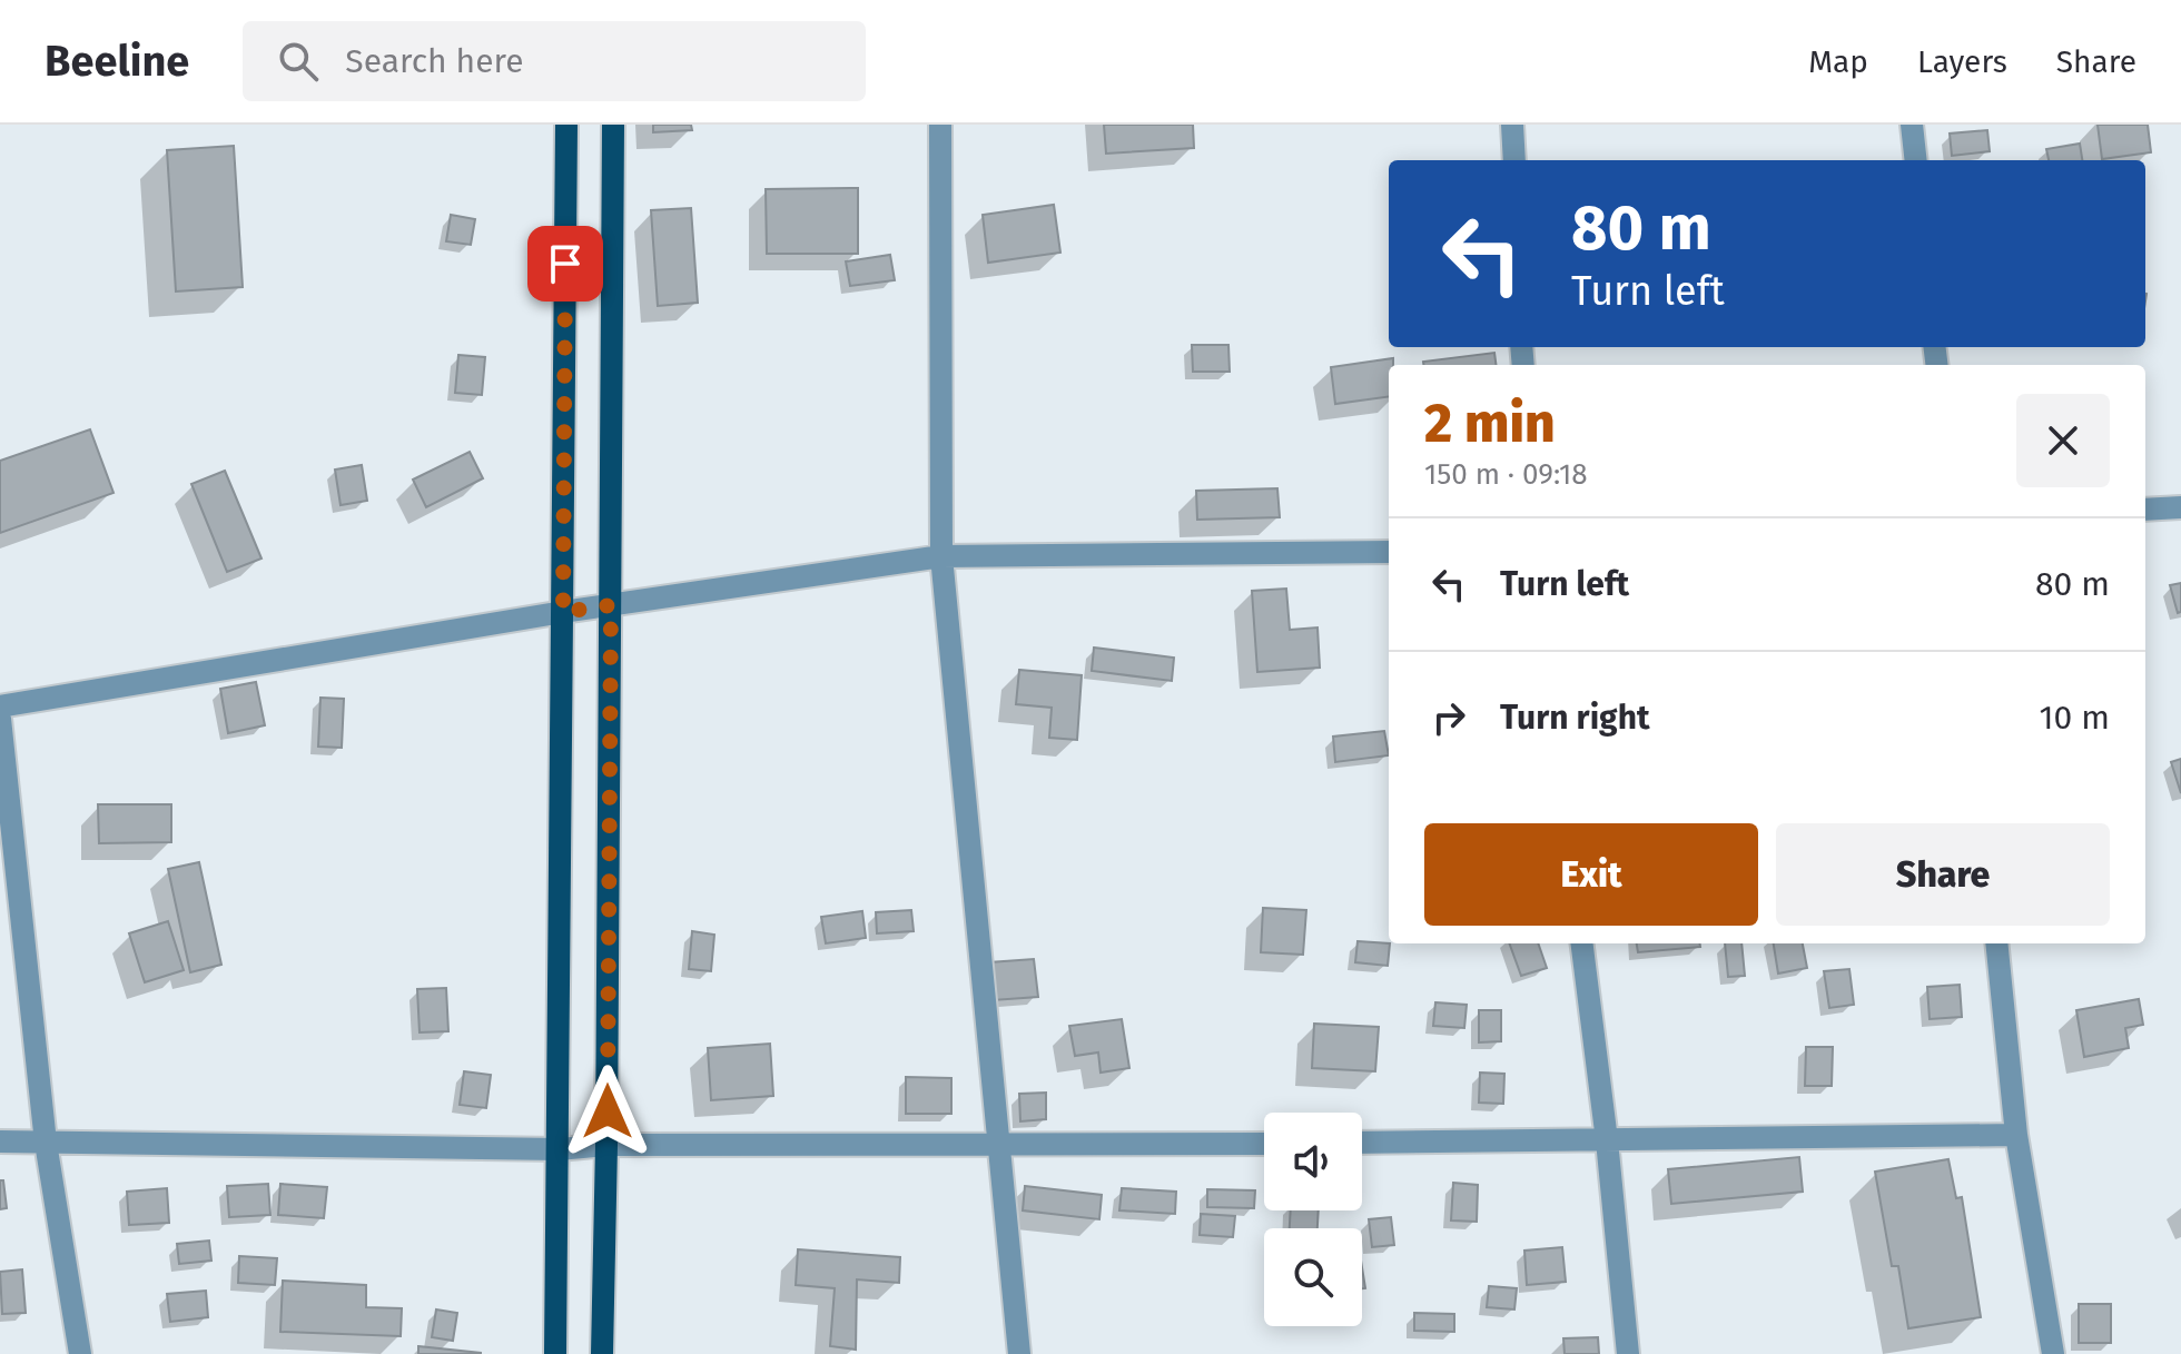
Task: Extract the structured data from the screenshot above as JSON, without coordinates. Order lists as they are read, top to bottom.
{
  "page": {
    "header": "Beeline",
    "search": "Search here",
    "nav": ["Map", "Layers", "Share"],
    "turn": ["80 m", "Turn left"],
    "heading": ["2 min", "150 m · 09:18"],
    "list": [
      {
        "name": "Turn left",
        "value": "80 m"
      },
      {
        "name": "Turn right",
        "value": "10 m"
      }
    ],
    "buttons": ["Exit", "Share"]
  }
}
